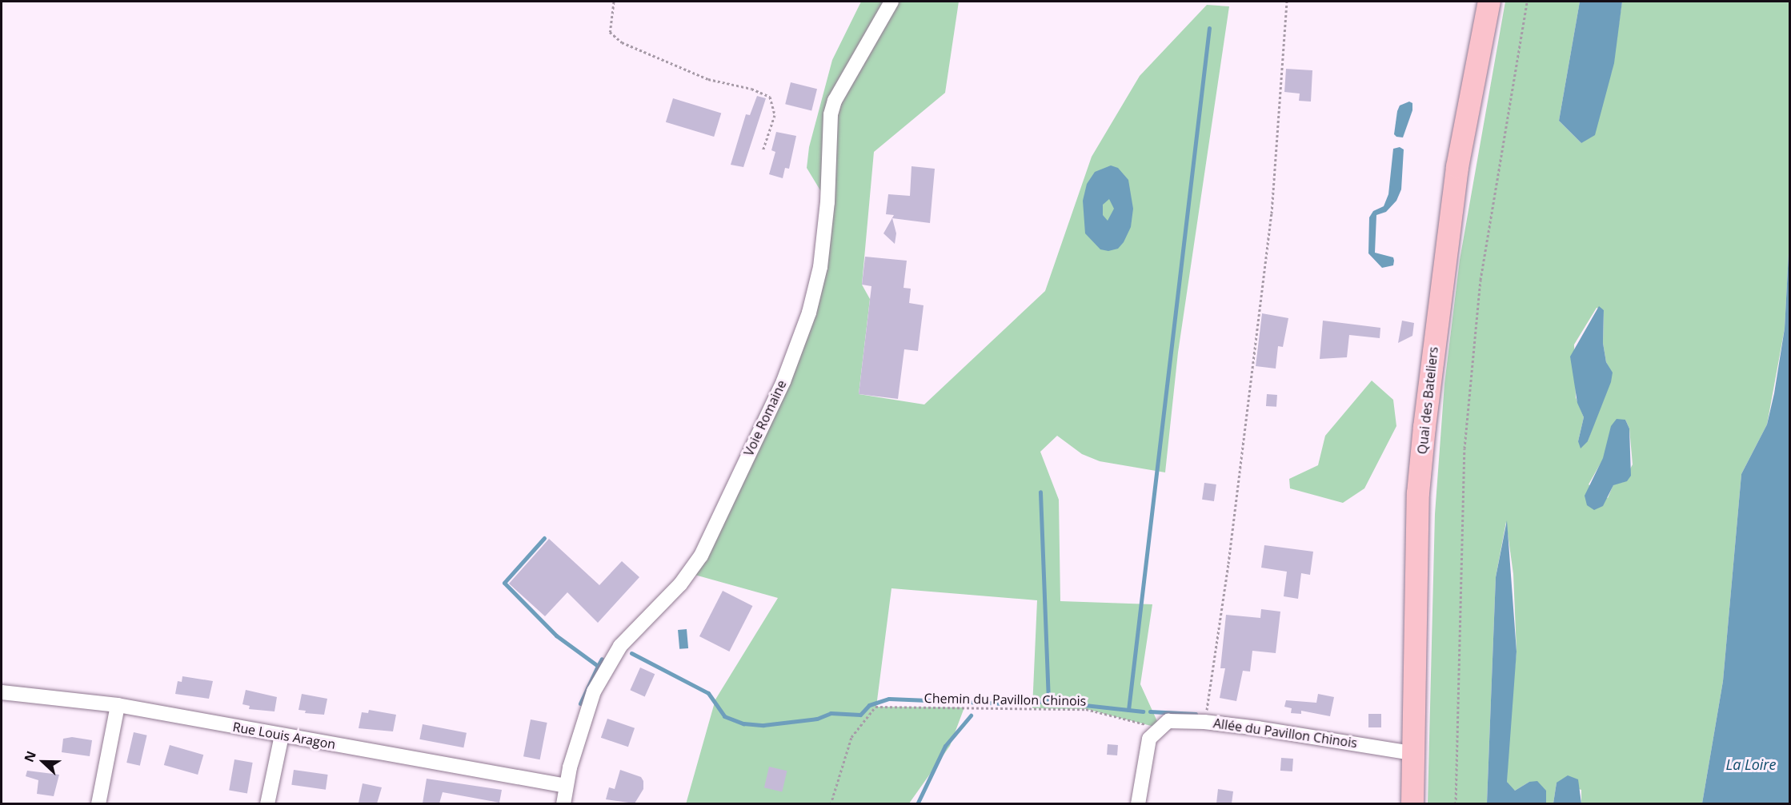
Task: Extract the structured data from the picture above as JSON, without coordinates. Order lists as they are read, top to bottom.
{
  "streets": {
    "main road": ["Quai des Bateliers"],
    "street": ["Voie Romaine", "Allée du Pavillon Chinois", "Rue Louis Aragon"],
    "path": ["Chemin du Pavillon Chinois"]
  },
  "crossings": [
    ["Quai des Bateliers", "Allée du Pavillon Chinois"],
    ["Voie Romaine", "Rue Louis Aragon"],
    ["Chemin du Pavillon Chinois", "Allée du Pavillon Chinois"]
  ],
  "water": ["La Loire"],
  "north": "left"
}
